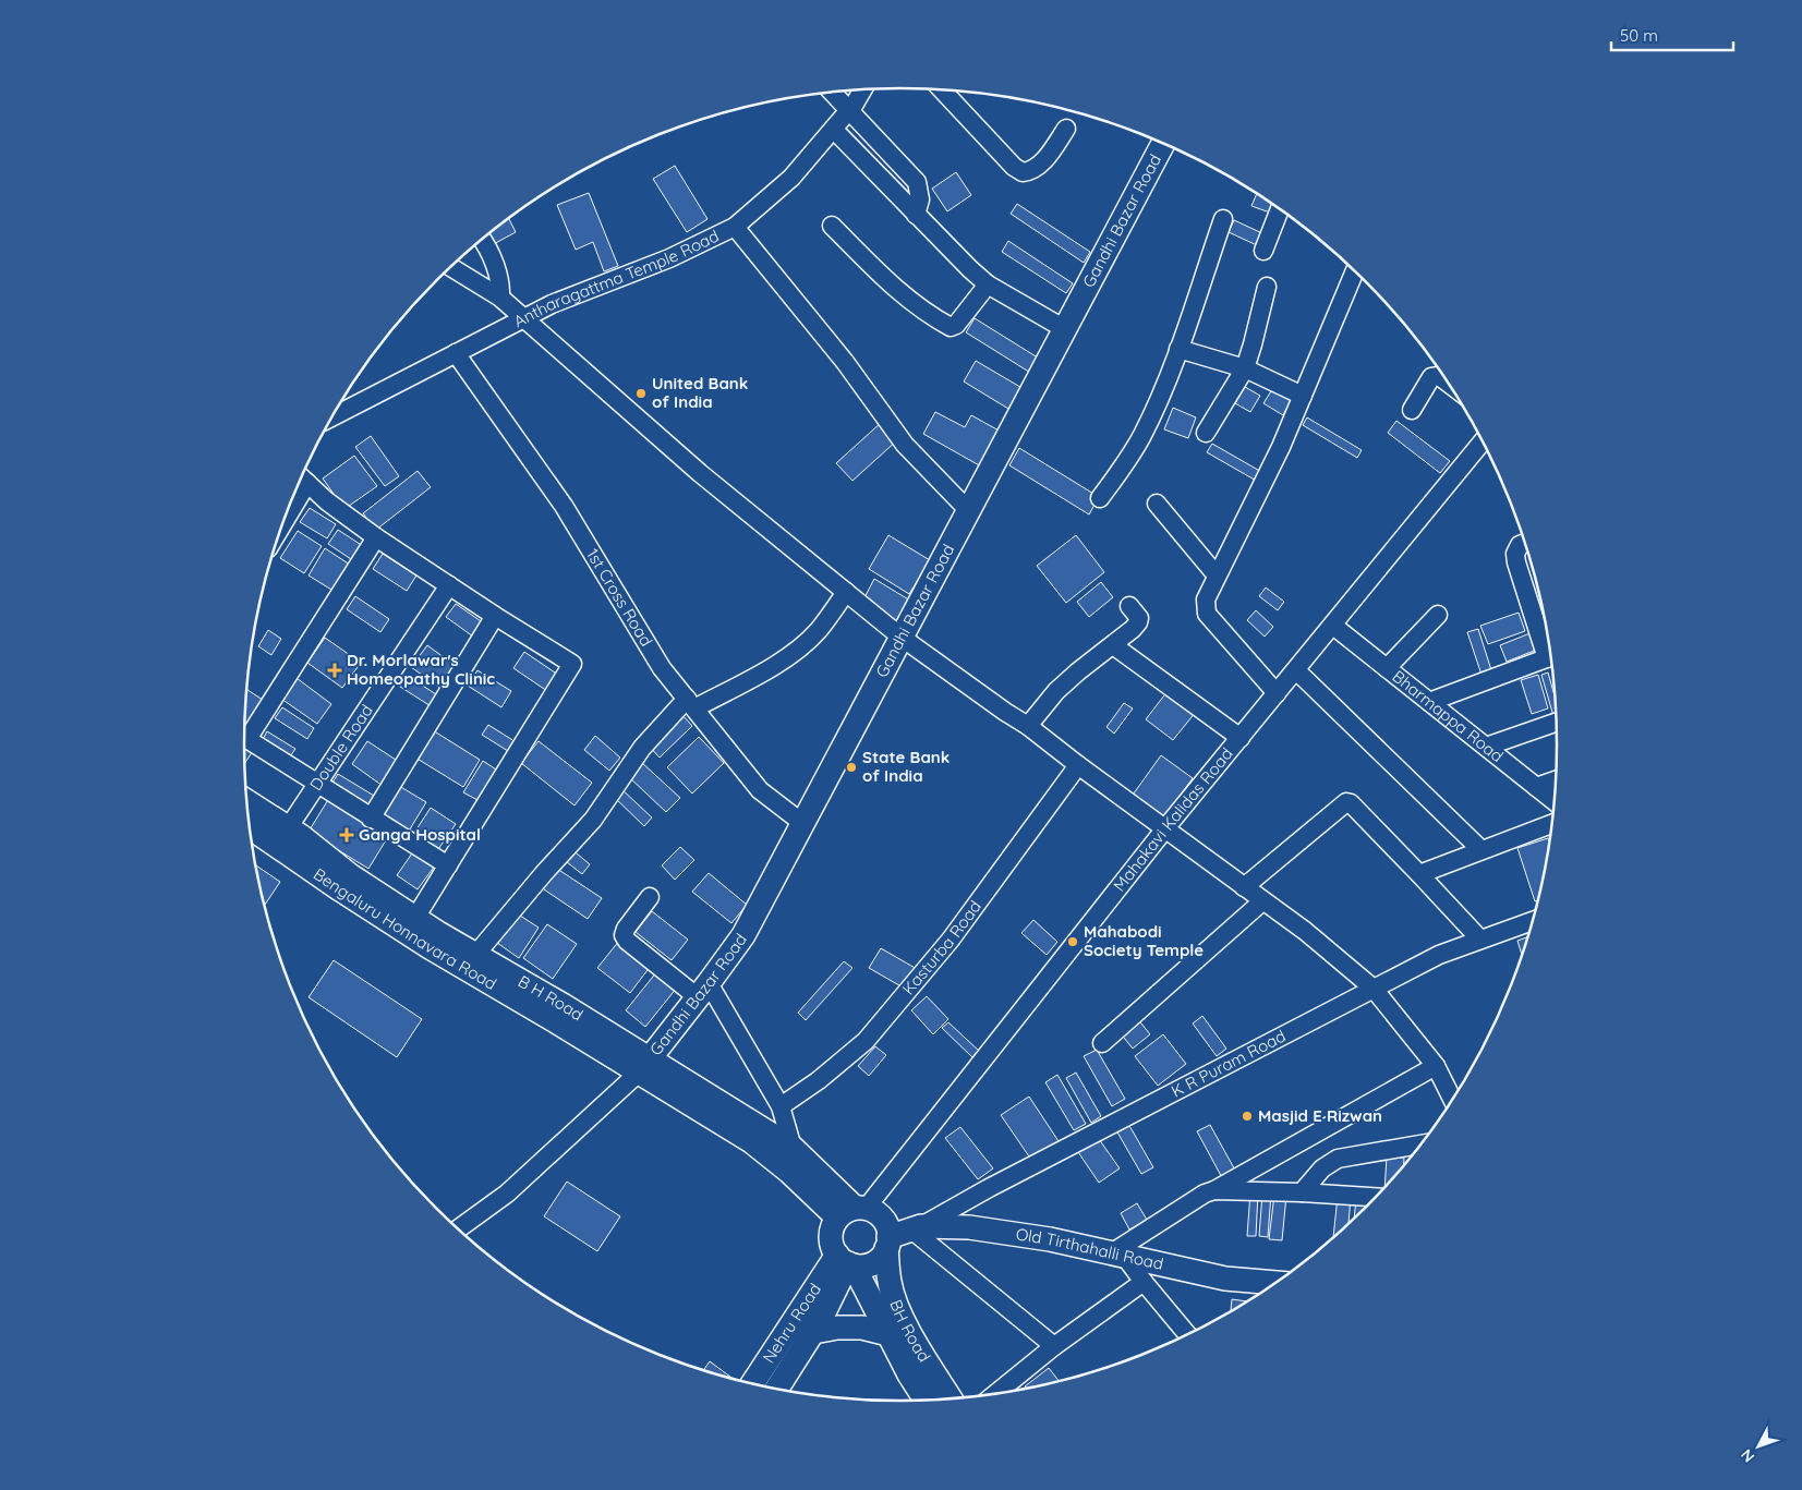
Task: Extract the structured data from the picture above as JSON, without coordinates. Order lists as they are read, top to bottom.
{
  "streets": {
    "main road": [
      "Gandhi Bazar Road",
      "Bengaluru Honnavara Road",
      "B H Road",
      "Old Tirthahalli Road",
      "Nehru Road",
      "BH Road"
    ],
    "street": [
      "Antharagattma Temple Road",
      "1st Cross Road",
      "Bharmappa Road",
      "Double Road",
      "Mahakavi Kalidas Road",
      "Kasturba Road",
      "K R Puram Road"
    ]
  },
  "crossings": [
    ["Gandhi Bazar Road", "1st Cross Road"],
    ["Gandhi Bazar Road", "Bengaluru Honnavara Road"],
    ["Gandhi Bazar Road", "B H Road"],
    ["Antharagattma Temple Road", "1st Cross Road"],
    ["Bharmappa Road", "Mahakavi Kalidas Road"],
    ["Double Road", "B H Road"],
    ["Mahakavi Kalidas Road", "Bengaluru Honnavara Road"],
    ["Mahakavi Kalidas Road", "B H Road"],
    ["Mahakavi Kalidas Road", "Old Tirthahalli Road"],
    ["Mahakavi Kalidas Road", "Nehru Road"],
    ["Mahakavi Kalidas Road", "BH Road"],
    ["Bengaluru Honnavara Road", "B H Road"],
    ["Bengaluru Honnavara Road", "Old Tirthahalli Road"],
    ["Bengaluru Honnavara Road", "Nehru Road"],
    ["Bengaluru Honnavara Road", "BH Road"],
    ["B H Road", "Old Tirthahalli Road"],
    ["B H Road", "Nehru Road"],
    ["B H Road", "BH Road"],
    ["K R Puram Road", "Old Tirthahalli Road"],
    ["Old Tirthahalli Road", "Nehru Road"],
    ["Old Tirthahalli Road", "BH Road"],
    ["Nehru Road", "BH Road"]
  ],
  "places": {
    "other": [
      "United Bank of India",
      "State Bank of India",
      "Mahabodi Society Temple",
      "Masjid E Rizwan"
    ],
    "health": ["Dr. Morlawar's Homeopathy Clinic", "Ganga Hospital"]
  },
  "scale_bar": "50 m",
  "north": "bottom left"
}
